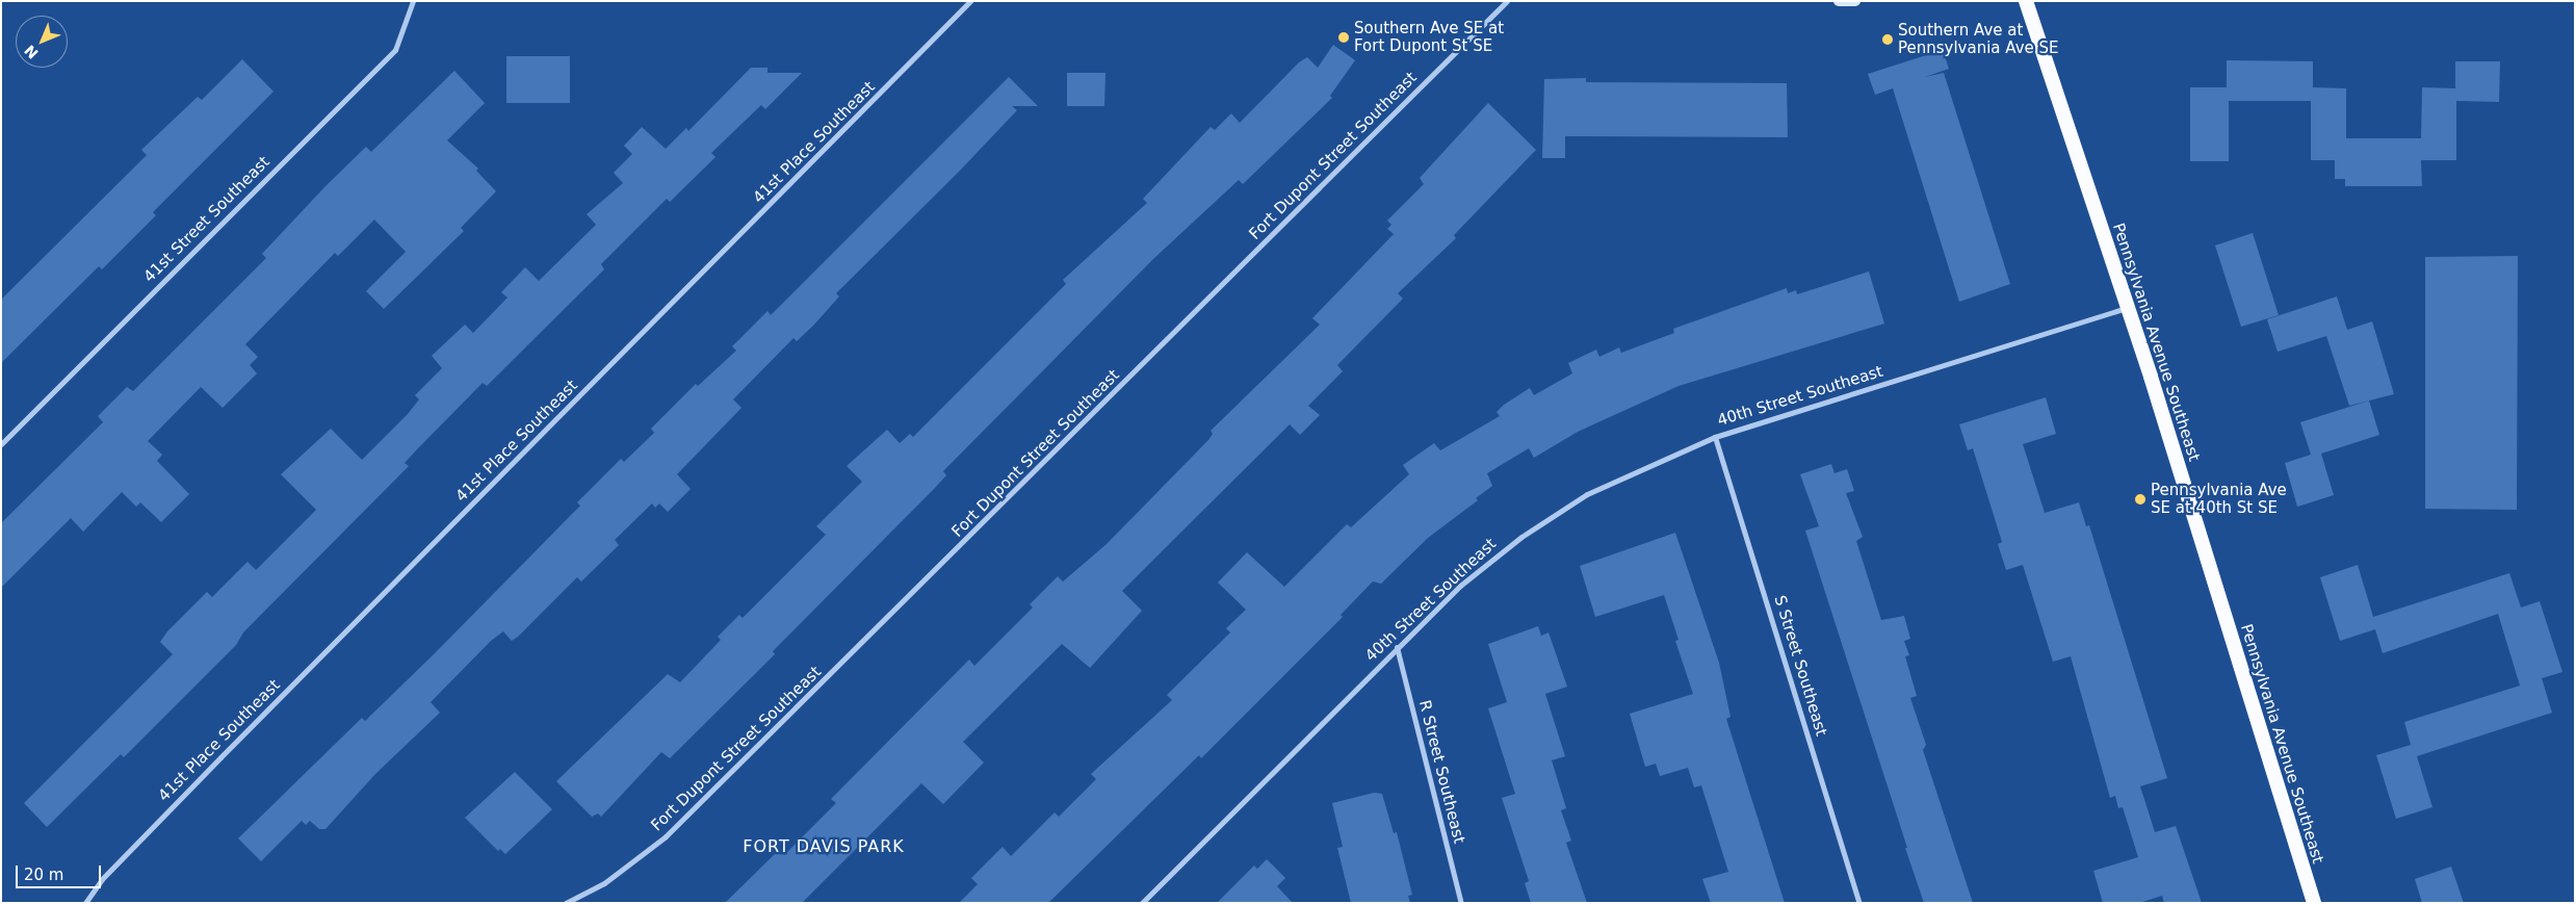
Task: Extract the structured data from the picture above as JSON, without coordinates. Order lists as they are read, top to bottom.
{
  "streets": {
    "highway": ["Pennsylvania Avenue Southeast"],
    "street": [
      "41st Place Southeast",
      "Fort Dupont Street Southeast",
      "41st Street Southeast",
      "40th Street Southeast",
      "S Street Southeast",
      "R Street Southeast"
    ]
  },
  "crossings": [
    ["Pennsylvania Avenue Southeast", "40th Street Southeast"],
    ["40th Street Southeast", "S Street Southeast"],
    ["40th Street Southeast", "R Street Southeast"]
  ],
  "districts": ["FORT DAVIS PARK"],
  "places": ["Southern Ave SE at Fort Dupont St SE", "Southern Ave at Pennsylvania Ave SE", "Pennsylvania Ave SE at 40th St SE"],
  "scale_bar": "20 m",
  "north": "bottom left"
}
